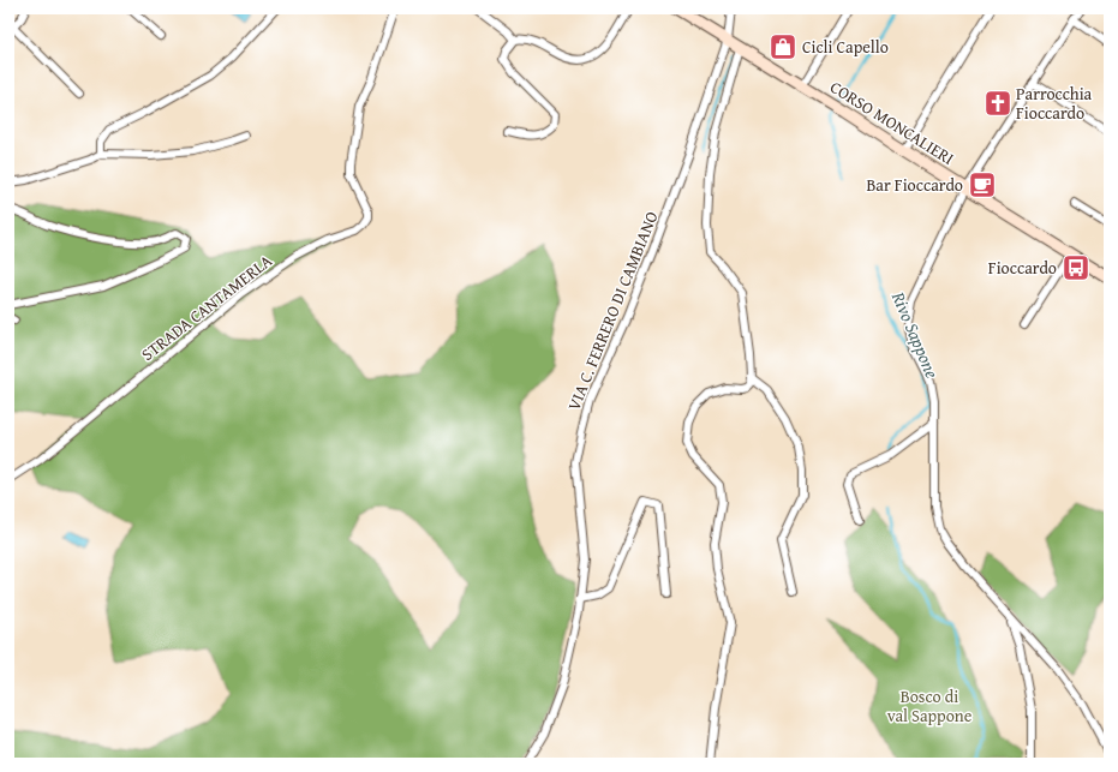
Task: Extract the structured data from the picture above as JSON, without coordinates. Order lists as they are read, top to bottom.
{
  "streets": {
    "main road": ["CORSO MONCALIERI"],
    "street": ["STRADA CANTAMERLA", "VIA C. FERRERO DI CAMBIANO"]
  },
  "crossings": [
    ["CORSO MONCALIERI", "VIA C. FERRERO DI CAMBIANO"]
  ],
  "water": ["Rivo Sappone"],
  "parks": ["Bosco di val Sappone"],
  "places": {
    "shop": ["Cicli Capello"],
    "church": ["Parrocchia Fioccardo"],
    "cafe": ["Bar Fioccardo"],
    "bus stop": ["Fioccardo"]
  }
}
